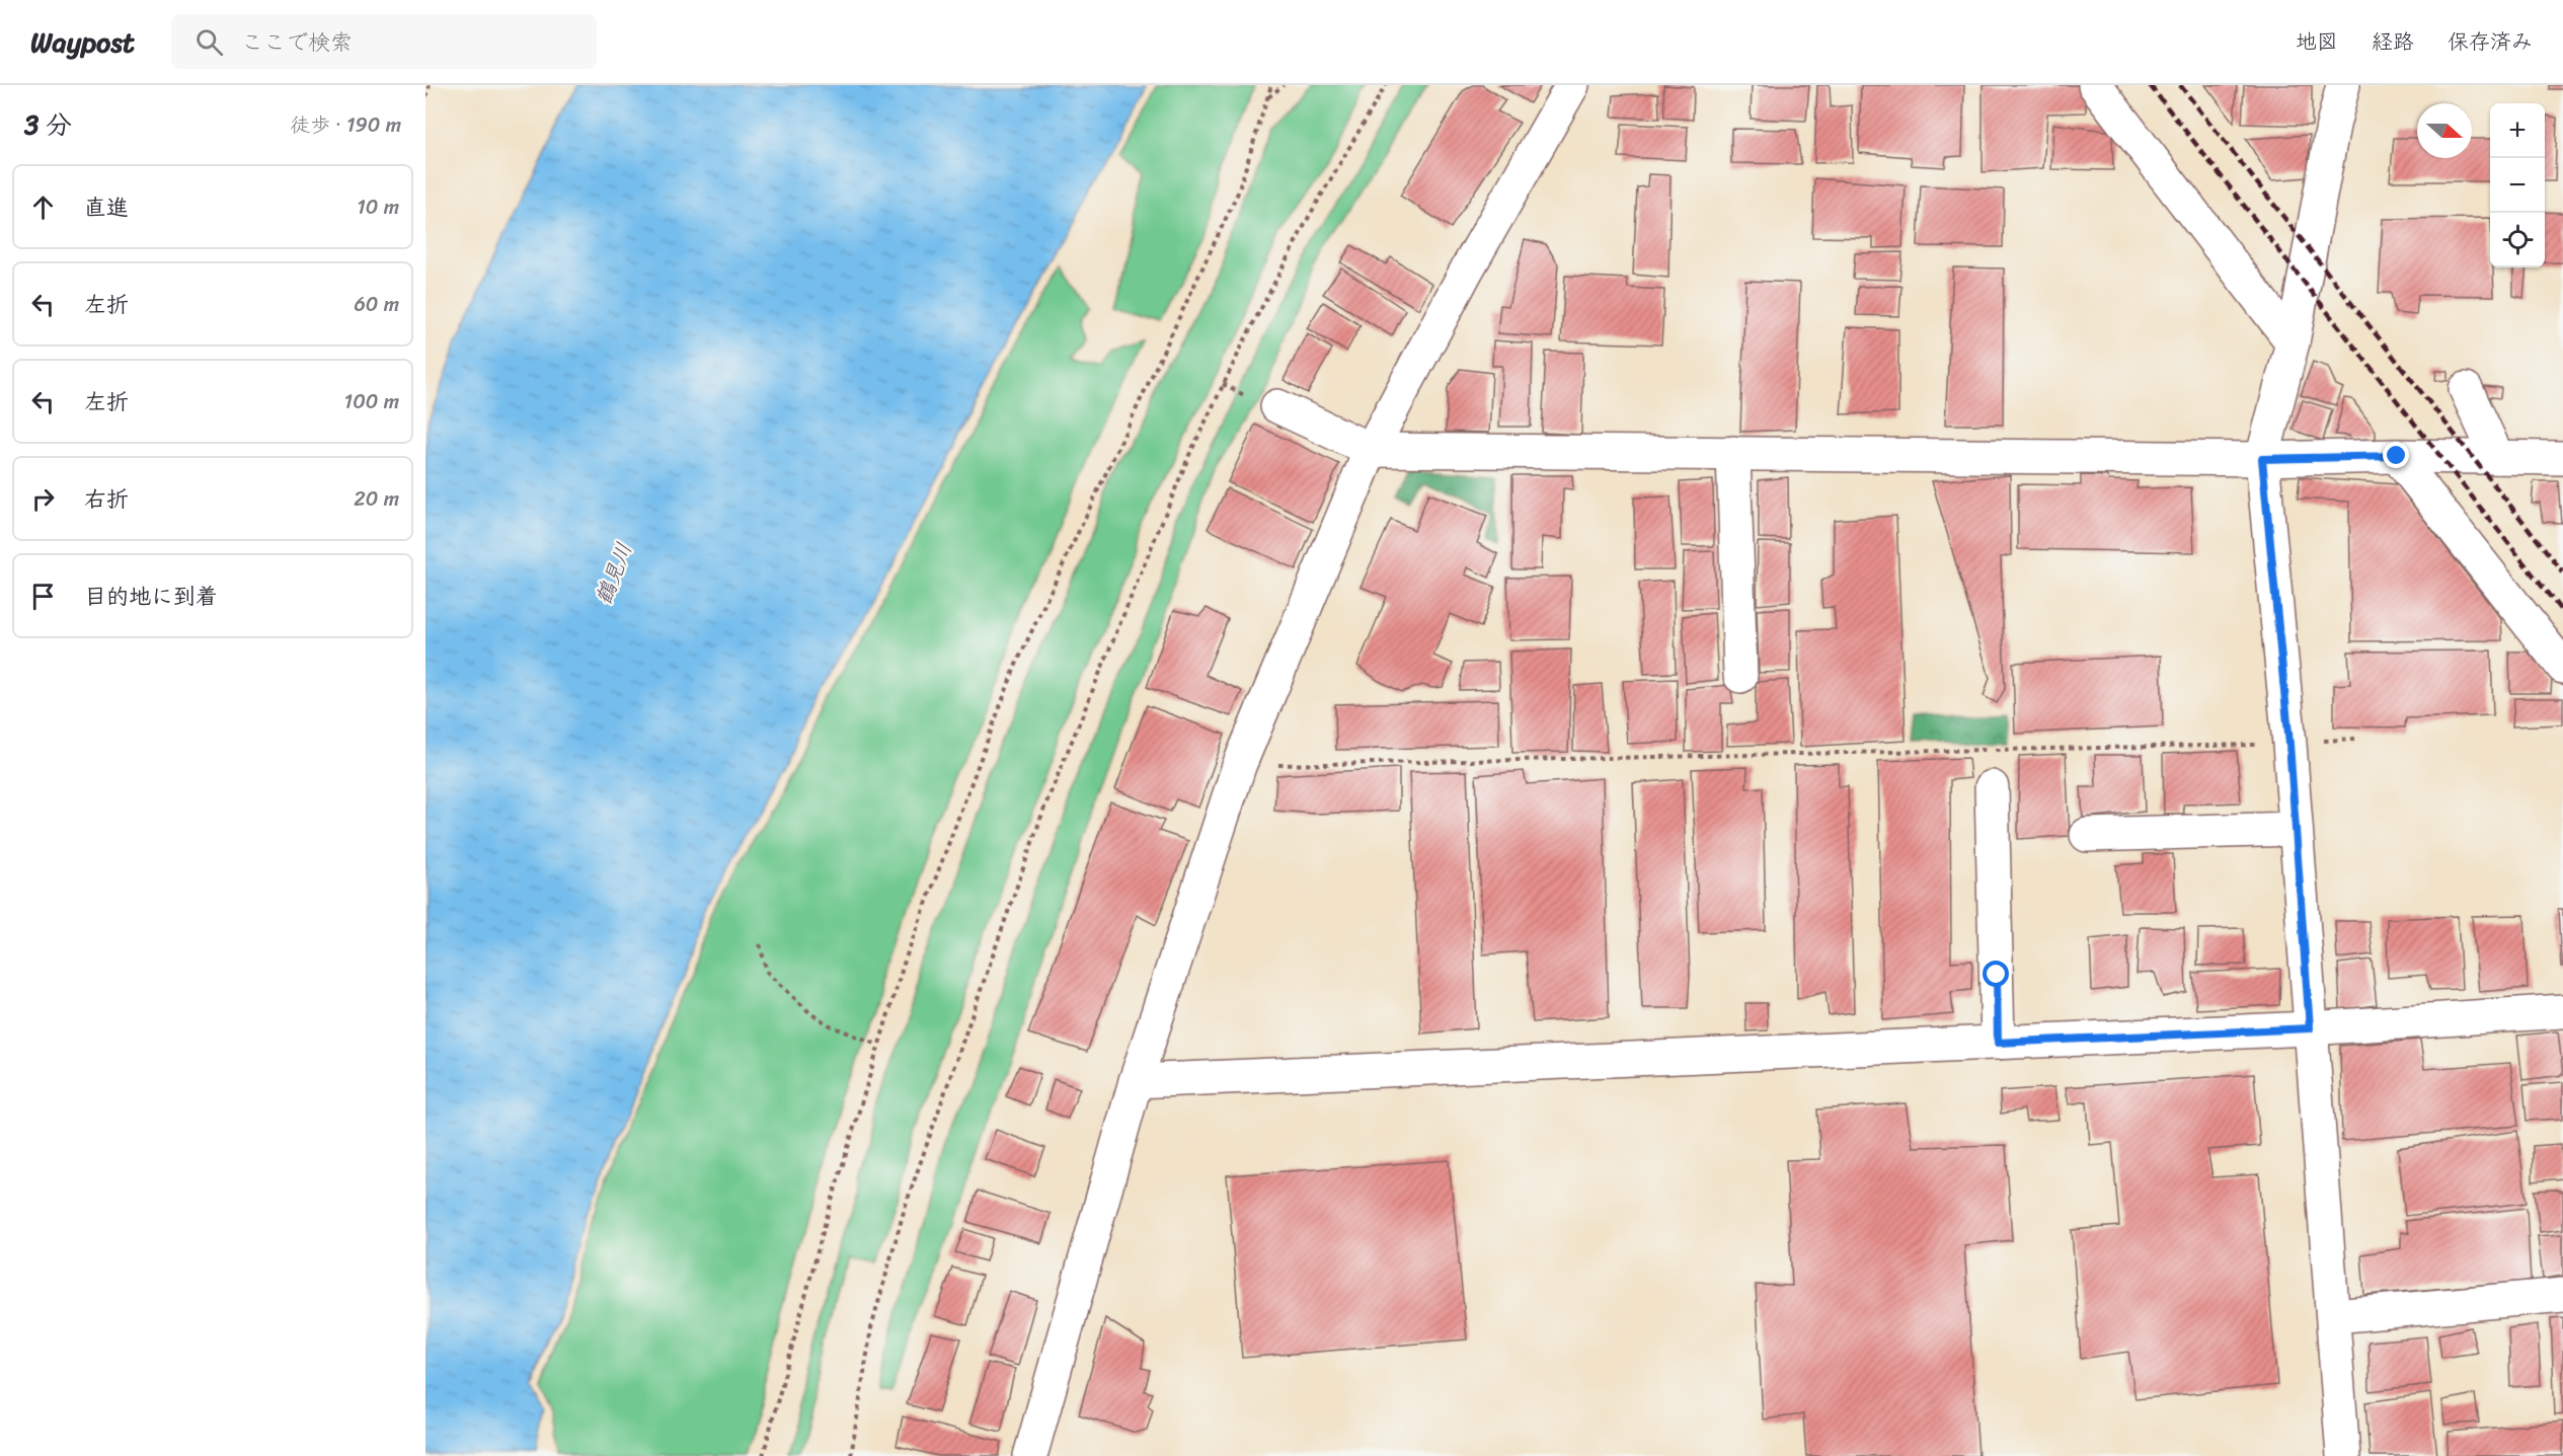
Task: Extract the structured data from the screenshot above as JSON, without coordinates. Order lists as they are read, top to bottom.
{
  "water": ["鶴見川"],
  "north": "right",
  "page": {
    "header": "Waypost",
    "search": "ここで検索",
    "nav": ["地図", "経路", "保存済み"],
    "heading": ["3 分", "徒歩 · 190 m"],
    "map_buttons": ["+", "−"],
    "list": [
      ["直進", "10 m"],
      ["左折", "60 m"],
      ["左折", "100 m"],
      ["右折", "20 m"],
      "目的地に到着"
    ]
  }
}
